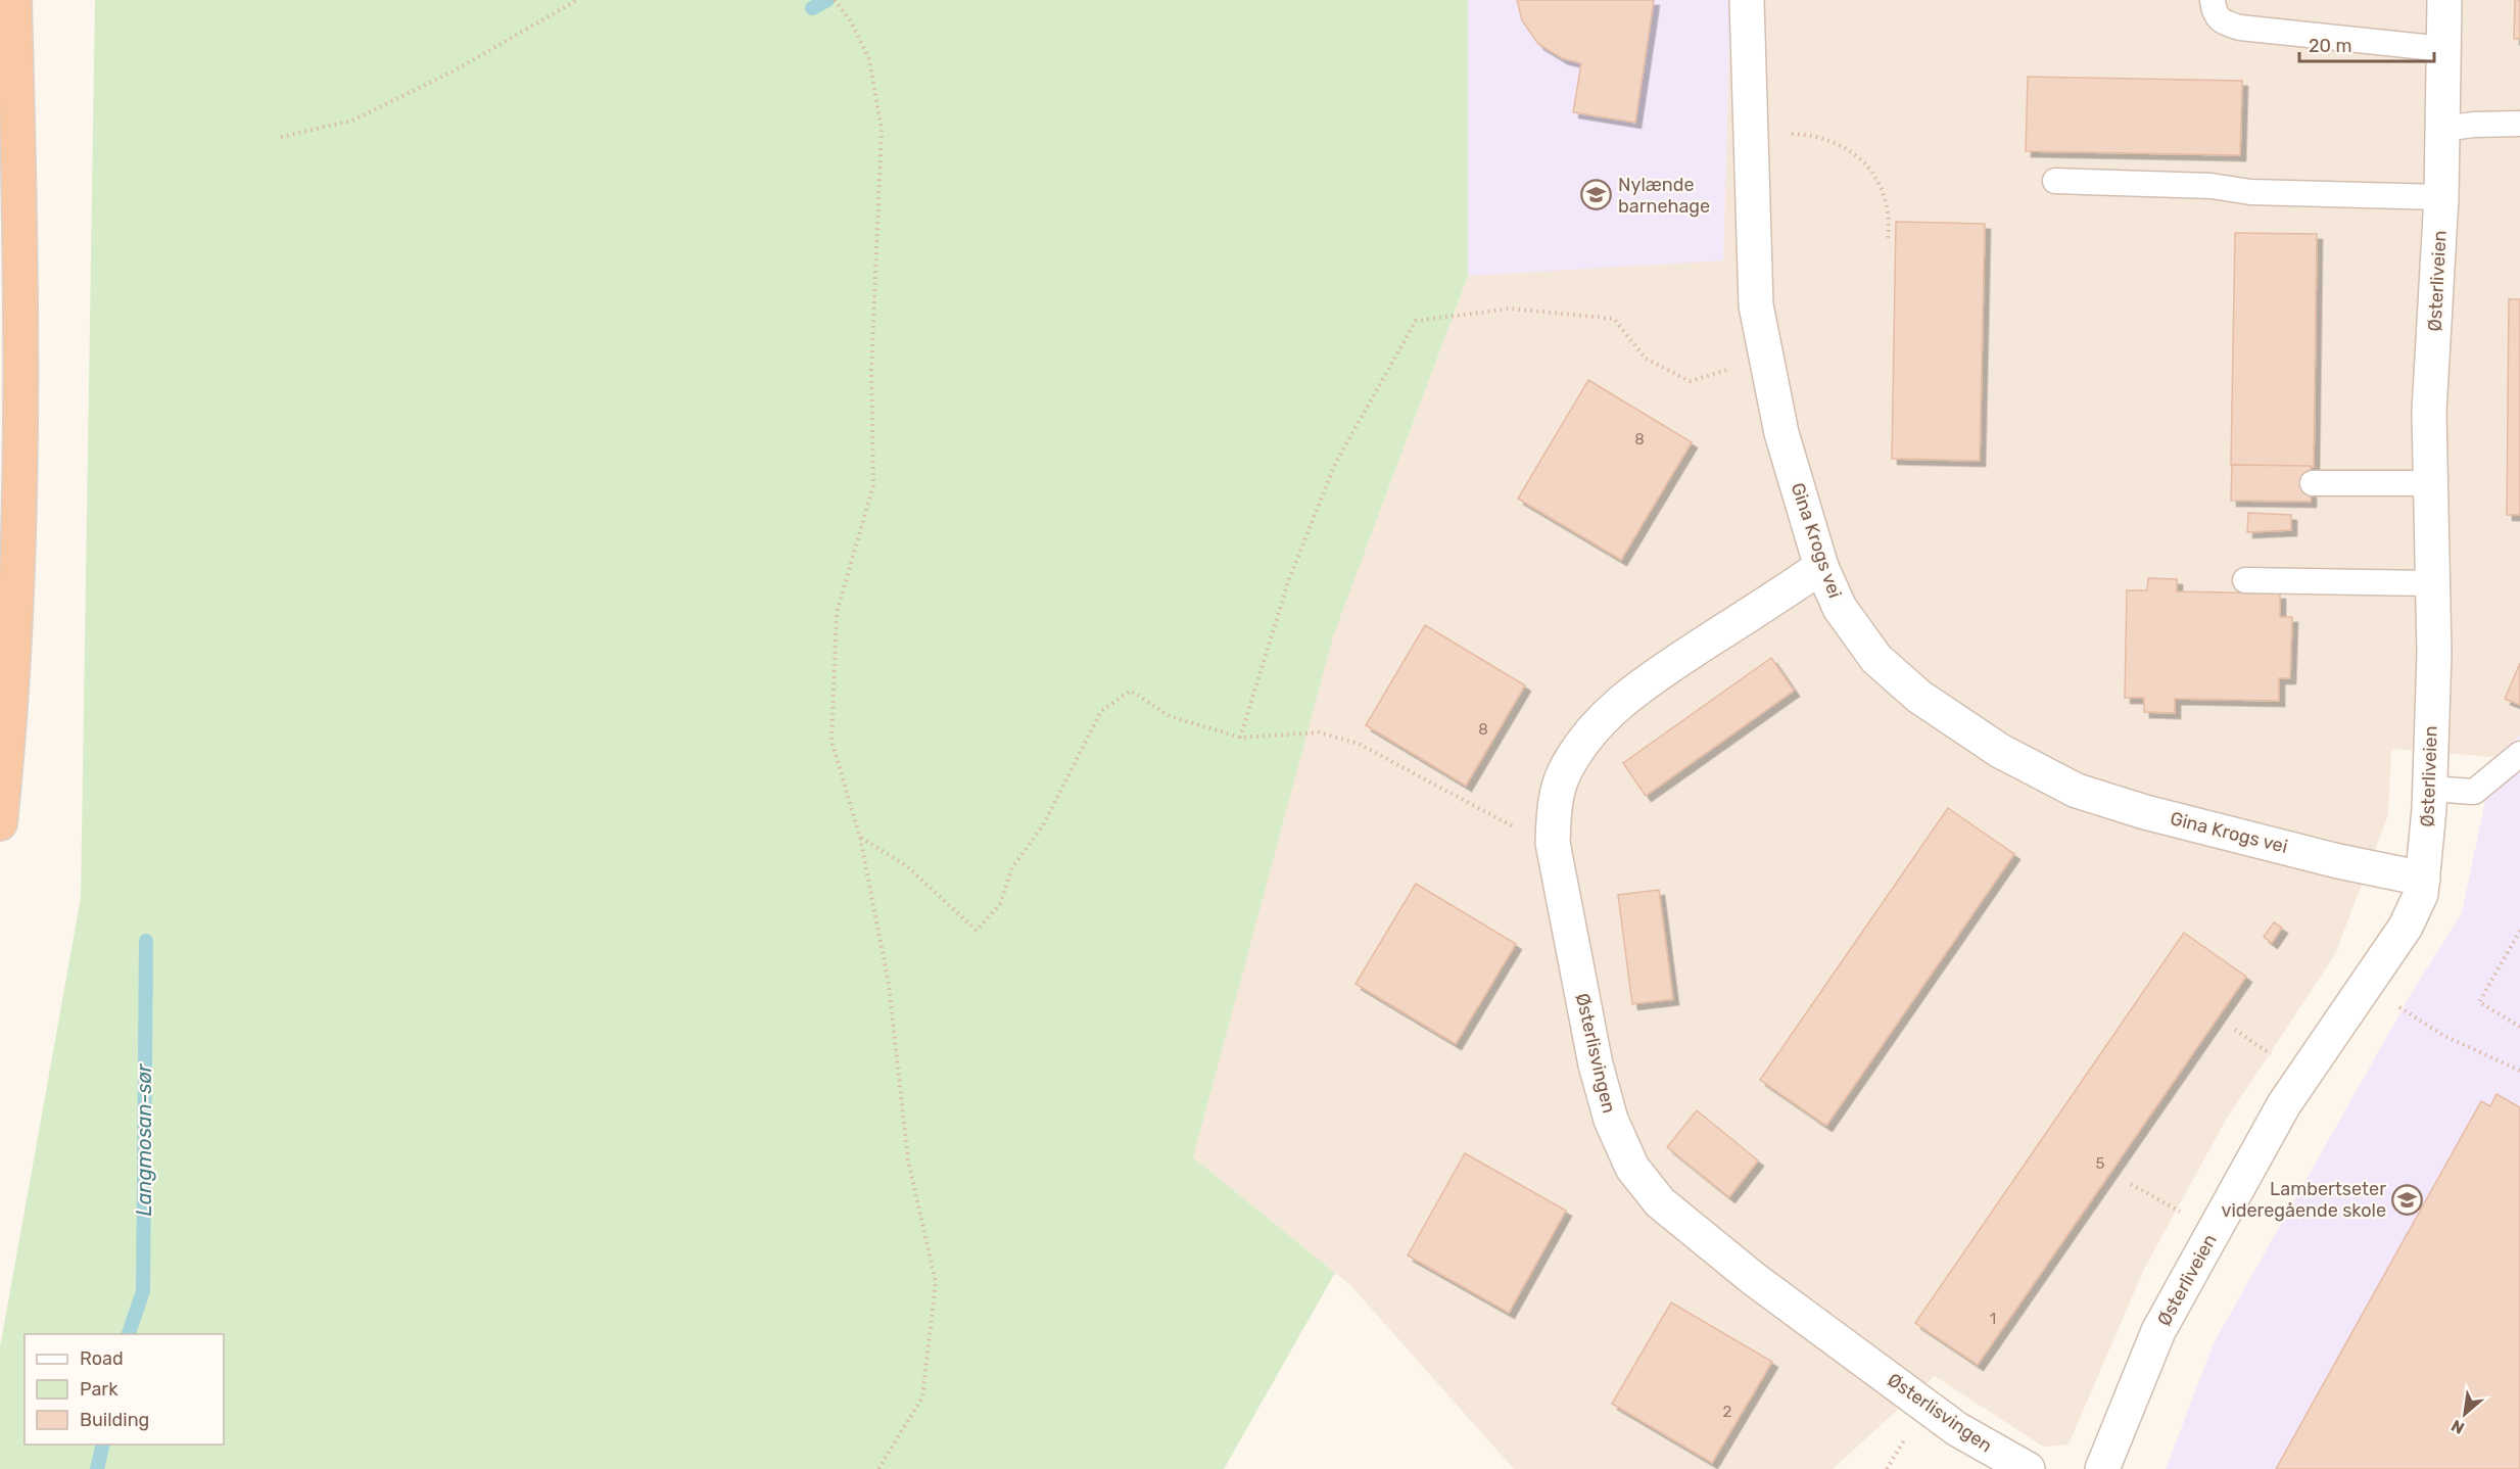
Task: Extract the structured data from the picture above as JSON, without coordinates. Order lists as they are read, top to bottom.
{
  "streets": {
    "street": ["Østerliveien", "Gina Krogs vei", "Østerlisvingen"]
  },
  "crossings": [
    ["Østerliveien", "Gina Krogs vei"],
    ["Gina Krogs vei", "Østerlisvingen"]
  ],
  "water": ["Langmosan-sør"],
  "places": {
    "school or university": ["Nylænde barnehage", "Lambertseter videregående skole"]
  },
  "house_numbers": [
    "8",
    "8",
    "5",
    "1",
    "2"
  ],
  "legend": ["Road", "Park", "Building"],
  "scale_bar": "20 m",
  "north": "bottom left"
}
